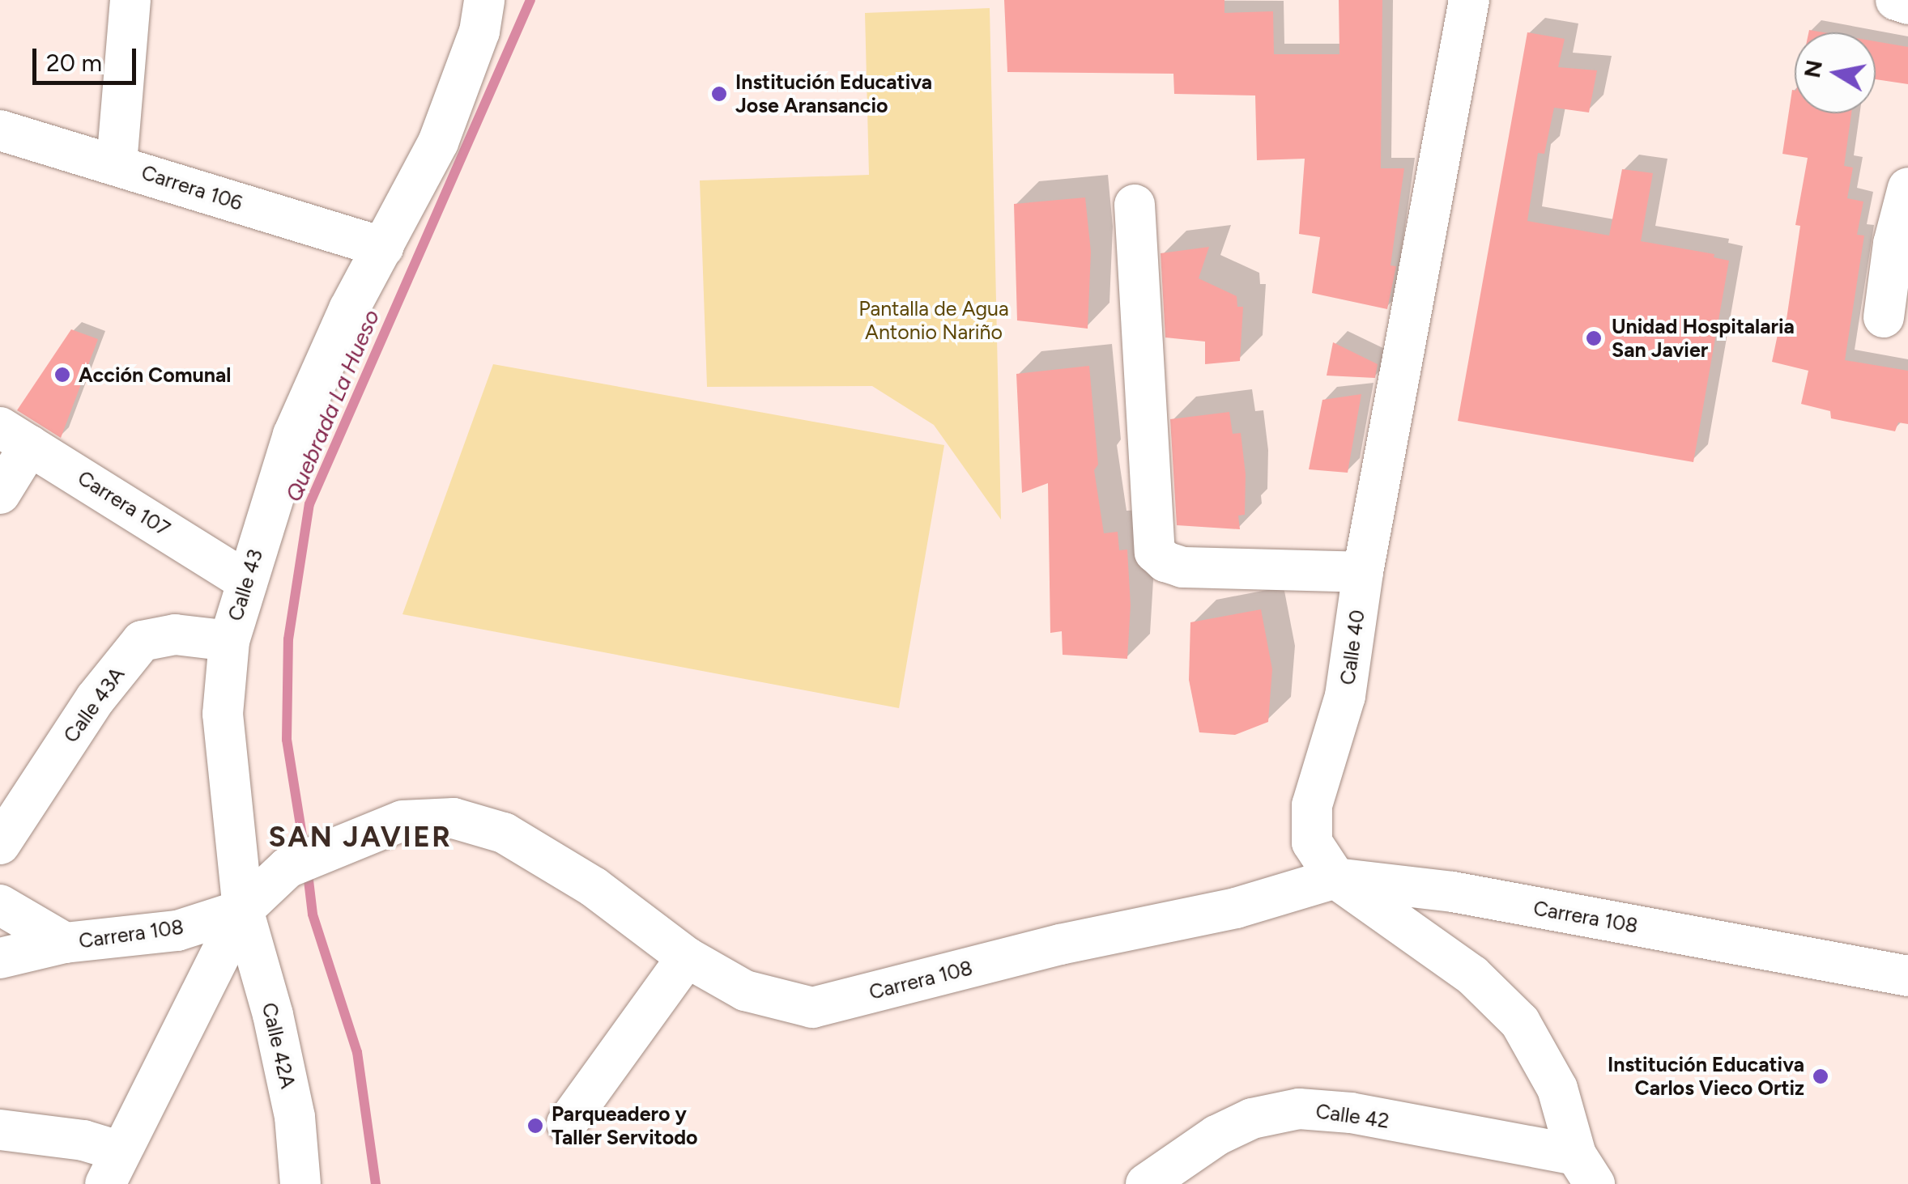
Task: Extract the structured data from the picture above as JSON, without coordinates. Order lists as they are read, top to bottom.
{
  "streets": {
    "street": [
      "Carrera 106",
      "Carrera 107",
      "Calle 43",
      "Calle 40",
      "Calle 43A",
      "Carrera 108",
      "Calle 42A",
      "Calle 42"
    ]
  },
  "crossings": [
    ["Carrera 106", "Calle 43"],
    ["Carrera 107", "Calle 43"],
    ["Calle 43", "Calle 43A"],
    ["Calle 43", "Carrera 108"],
    ["Calle 43", "Calle 42A"],
    ["Calle 40", "Carrera 108"],
    ["Calle 40", "Calle 42"],
    ["Carrera 108", "Calle 42A"]
  ],
  "districts": ["SAN JAVIER"],
  "water": ["Quebrada La Hueso"],
  "parks": ["Pantalla de Agua Antonio Nariño"],
  "places": [
    "Institución Educativa Jose Aransancio",
    "Unidad Hospitalaria San Javier",
    "Acción Comunal",
    "Institución Educativa Carlos Vieco Ortiz",
    "Parqueadero y Taller Servitodo"
  ],
  "scale_bar": "20 m",
  "north": "left"
}
